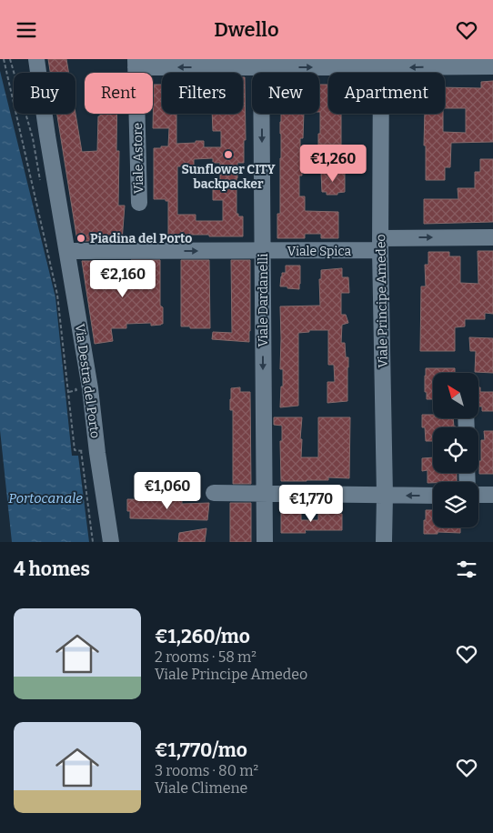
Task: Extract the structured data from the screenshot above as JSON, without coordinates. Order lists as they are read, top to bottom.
{
  "streets": {
    "street": [
      "Viale Astore",
      "Viale Spica",
      "Viale Dardanelli",
      "Viale Principe Amedeo",
      "Via Destra del Porto"
    ]
  },
  "crossings": [
    ["Viale Spica", "Viale Dardanelli"],
    ["Viale Spica", "Viale Principe Amedeo"],
    ["Viale Spica", "Via Destra del Porto"]
  ],
  "one_way": ["Viale Spica", "Viale Dardanelli"],
  "water": ["Portocanale"],
  "places": ["Sunflower CITY backpacker", "Piadina del Porto"],
  "north": "top left",
  "page": {
    "header": "Dwello",
    "chip": [
      "Buy",
      "Rent",
      "Filters",
      "New",
      "Apartment"
    ],
    "price": [
      "€1,260",
      "€2,160",
      "€1,060",
      "€1,770"
    ],
    "heading": "4 homes",
    "list": [
      {
        "name": "€1,260/mo",
        "note": "2 rooms · 58 m² · Viale Principe Amedeo"
      },
      {
        "name": "€1,770/mo",
        "note": "3 rooms · 80 m² · Viale Climene"
      }
    ]
  }
}
